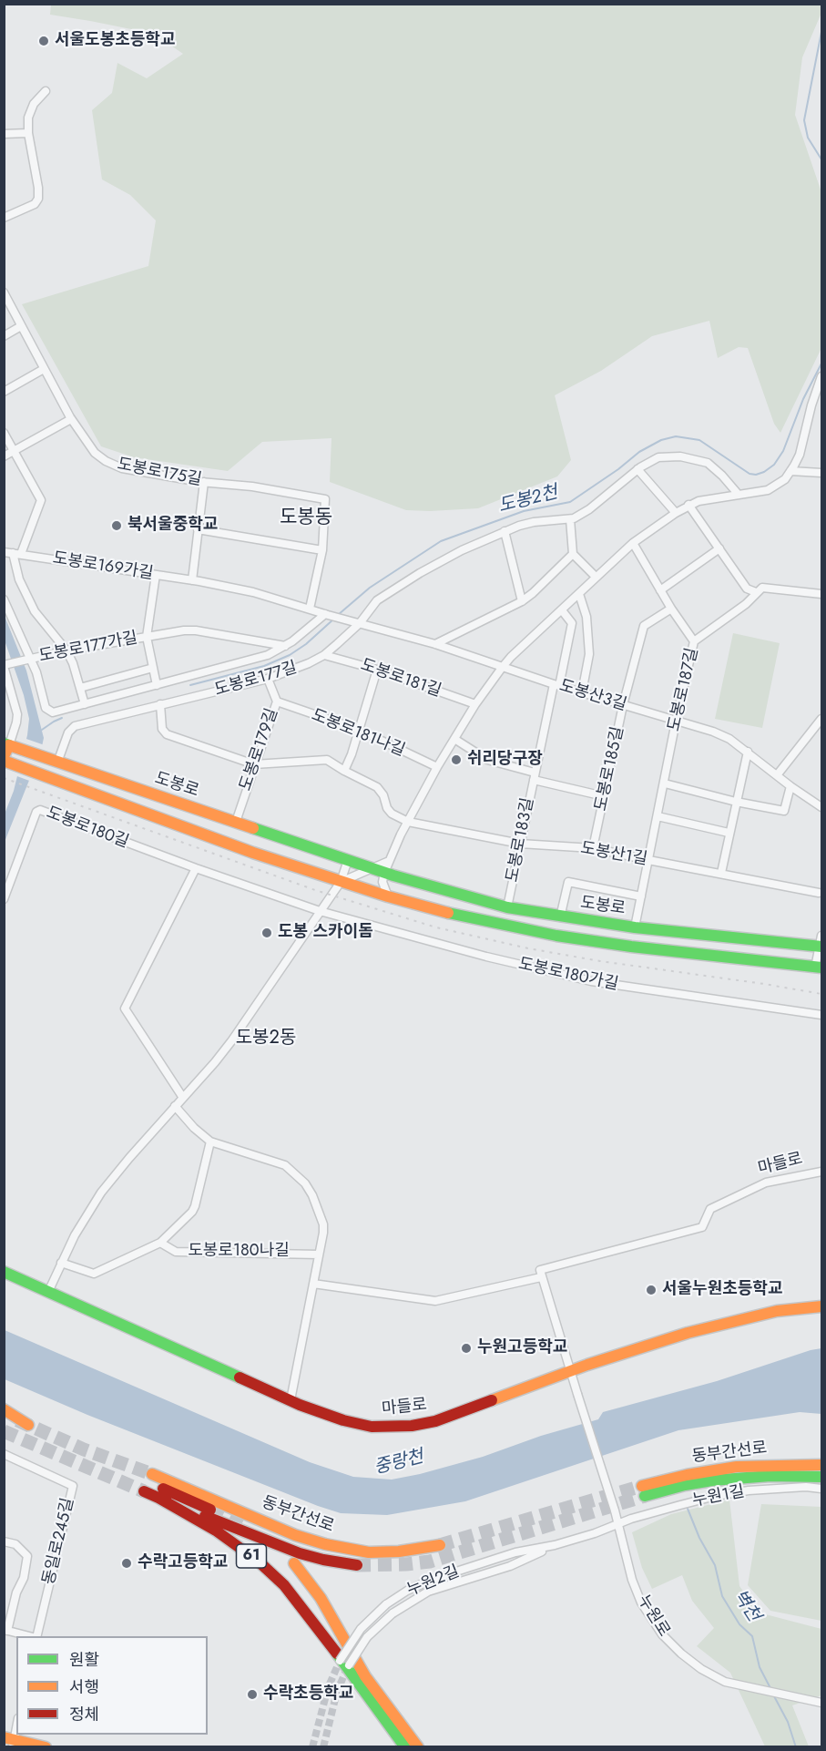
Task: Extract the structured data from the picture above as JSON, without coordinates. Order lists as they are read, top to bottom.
{
  "streets": {
    "main road": [
      "도봉로",
      "마들로",
      "동부간선로",
      "61"
    ],
    "street": [
      "도봉로175길",
      "도봉로169가길",
      "도봉로177가길",
      "도봉로181길",
      "도봉로177길",
      "도봉로187길",
      "도봉산3길",
      "도봉로181나길",
      "도봉로179길",
      "도봉로185길",
      "도봉로180길",
      "도봉로183길",
      "도봉산1길",
      "도봉로180가길",
      "도봉로180나길",
      "누원1길",
      "동일로245길",
      "누원2길",
      "누원로"
    ]
  },
  "crossings": [
    ["도봉로175길", "도봉로169가길"],
    ["도봉로169가길", "도봉로177가길"],
    ["도봉로169가길", "도봉로177길"],
    ["도봉로169가길", "도봉산3길"],
    ["도봉로177가길", "도봉로177길"],
    ["도봉로181길", "도봉로177길"],
    ["도봉로177길", "도봉산3길"],
    ["도봉로177길", "도봉로179길"],
    ["도봉로177길", "도봉로"],
    ["도봉로187길", "도봉산3길"],
    ["도봉로187길", "도봉로"],
    ["도봉로187길", "도봉산1길"],
    ["도봉산3길", "도봉로185길"],
    ["도봉산3길", "도봉로183길"],
    ["도봉로181나길", "도봉로179길"],
    ["도봉로179길", "도봉로"],
    ["도봉로185길", "도봉산1길"],
    ["도봉로", "도봉로183길"],
    ["도봉로180길", "도봉로180가길"],
    ["도봉로183길", "도봉산1길"],
    ["마들로", "누원로"],
    ["동부간선로", "61"],
    ["누원1길", "누원2길"],
    ["누원1길", "누원로"],
    ["누원2길", "누원로"]
  ],
  "districts": ["도봉동", "도봉2동"],
  "water": ["도봉2천", "중랑천", "벽천"],
  "places": [
    "서울도봉초등학교",
    "북서울중학교",
    "쉬리당구장",
    "도봉 스카이돔",
    "서울누원초등학교",
    "누원고등학교",
    "수락고등학교",
    "수락초등학교"
  ],
  "legend": ["원활", "서행", "정체"]
}
